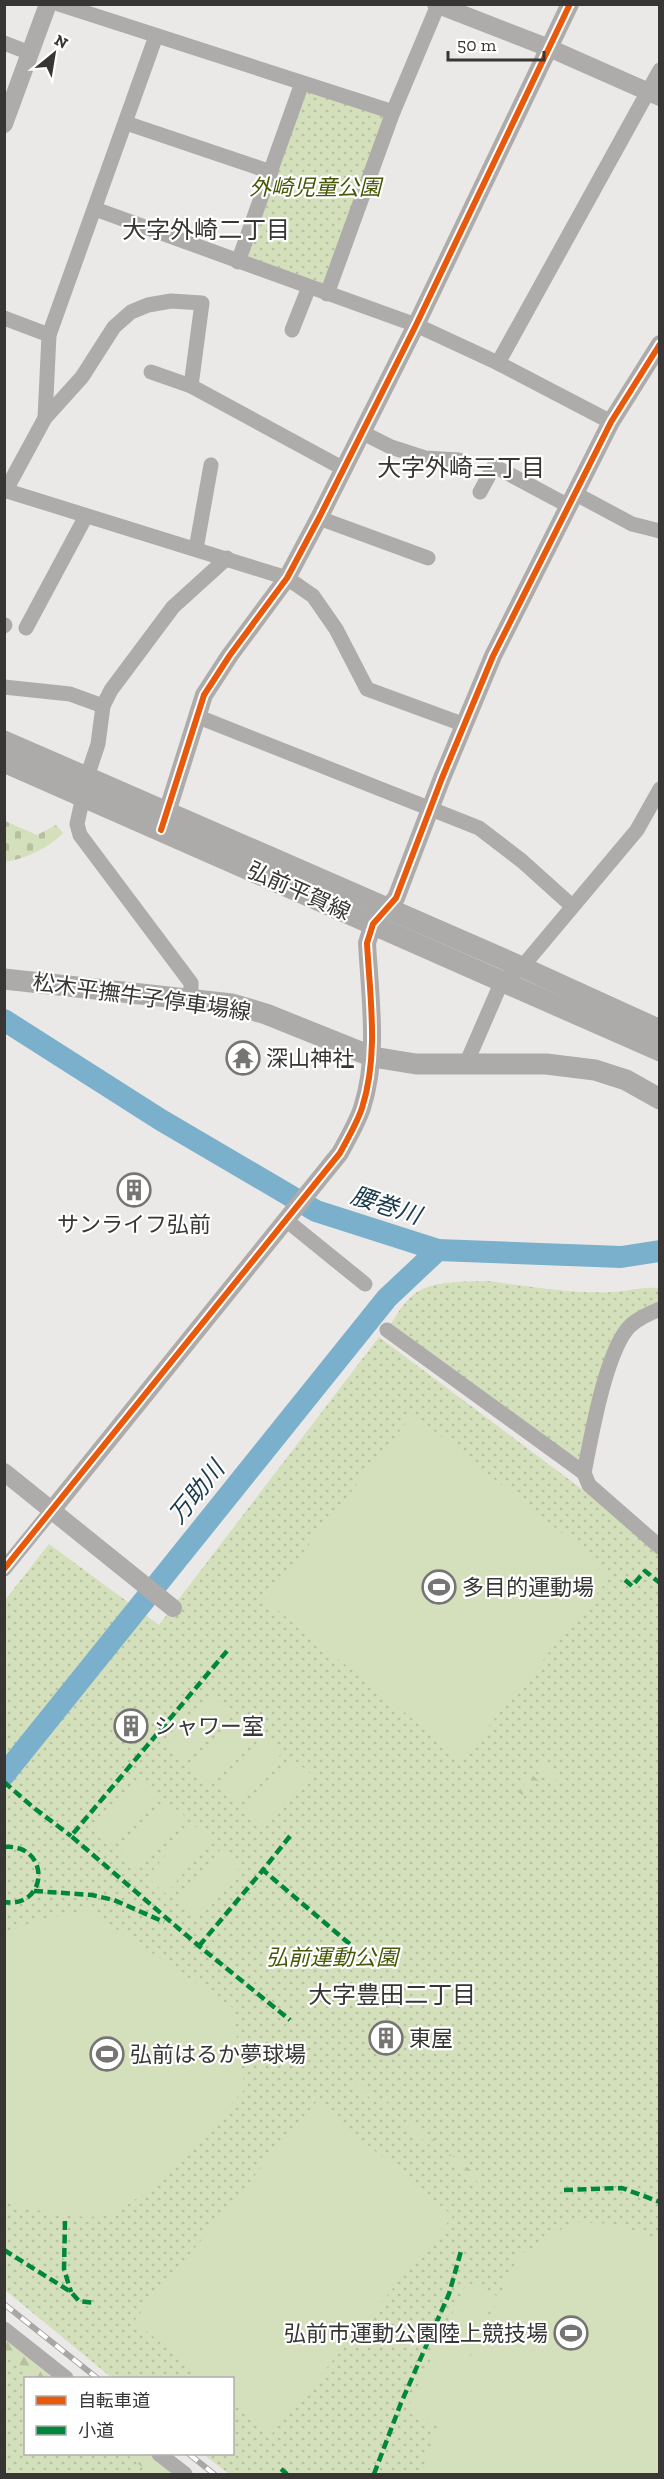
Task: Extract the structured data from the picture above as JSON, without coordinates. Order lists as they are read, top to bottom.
{
  "streets": {
    "main road": ["弘前平賀線", "松木平撫牛子停車場線"]
  },
  "districts": ["大字外崎二丁目", "大字外崎三丁目", "大字豊田二丁目"],
  "water": ["腰巻川", "万助川"],
  "parks": ["外崎児童公園", "弘前運動公園"],
  "places": {
    "temple": ["深山神社"],
    "building": ["サンライフ弘前", "シャワー室", "東屋"],
    "sports": ["多目的運動場", "弘前はるか夢球場", "弘前市運動公園陸上競技場"]
  },
  "legend": ["自転車道", "小道"],
  "scale_bar": "50 m",
  "north": "top right"
}
